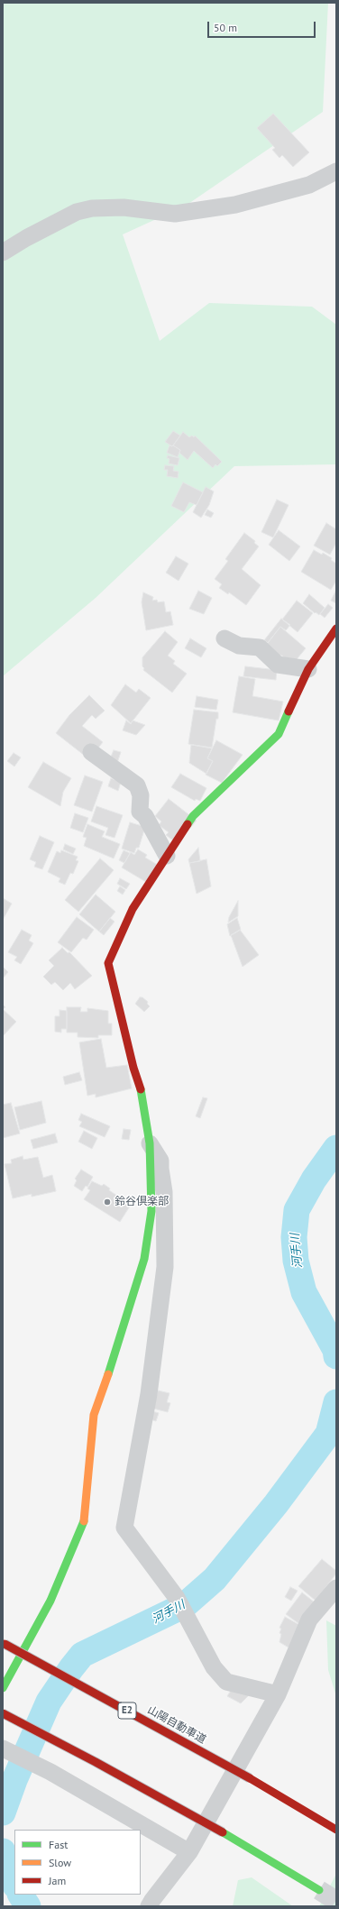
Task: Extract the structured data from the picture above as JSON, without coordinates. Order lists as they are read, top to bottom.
{
  "streets": {
    "main road": ["E2", "山陽自動車道"]
  },
  "water": ["河手川"],
  "places": ["鈴谷倶楽部"],
  "legend": ["Fast", "Slow", "Jam"],
  "scale_bar": "50 m"
}
